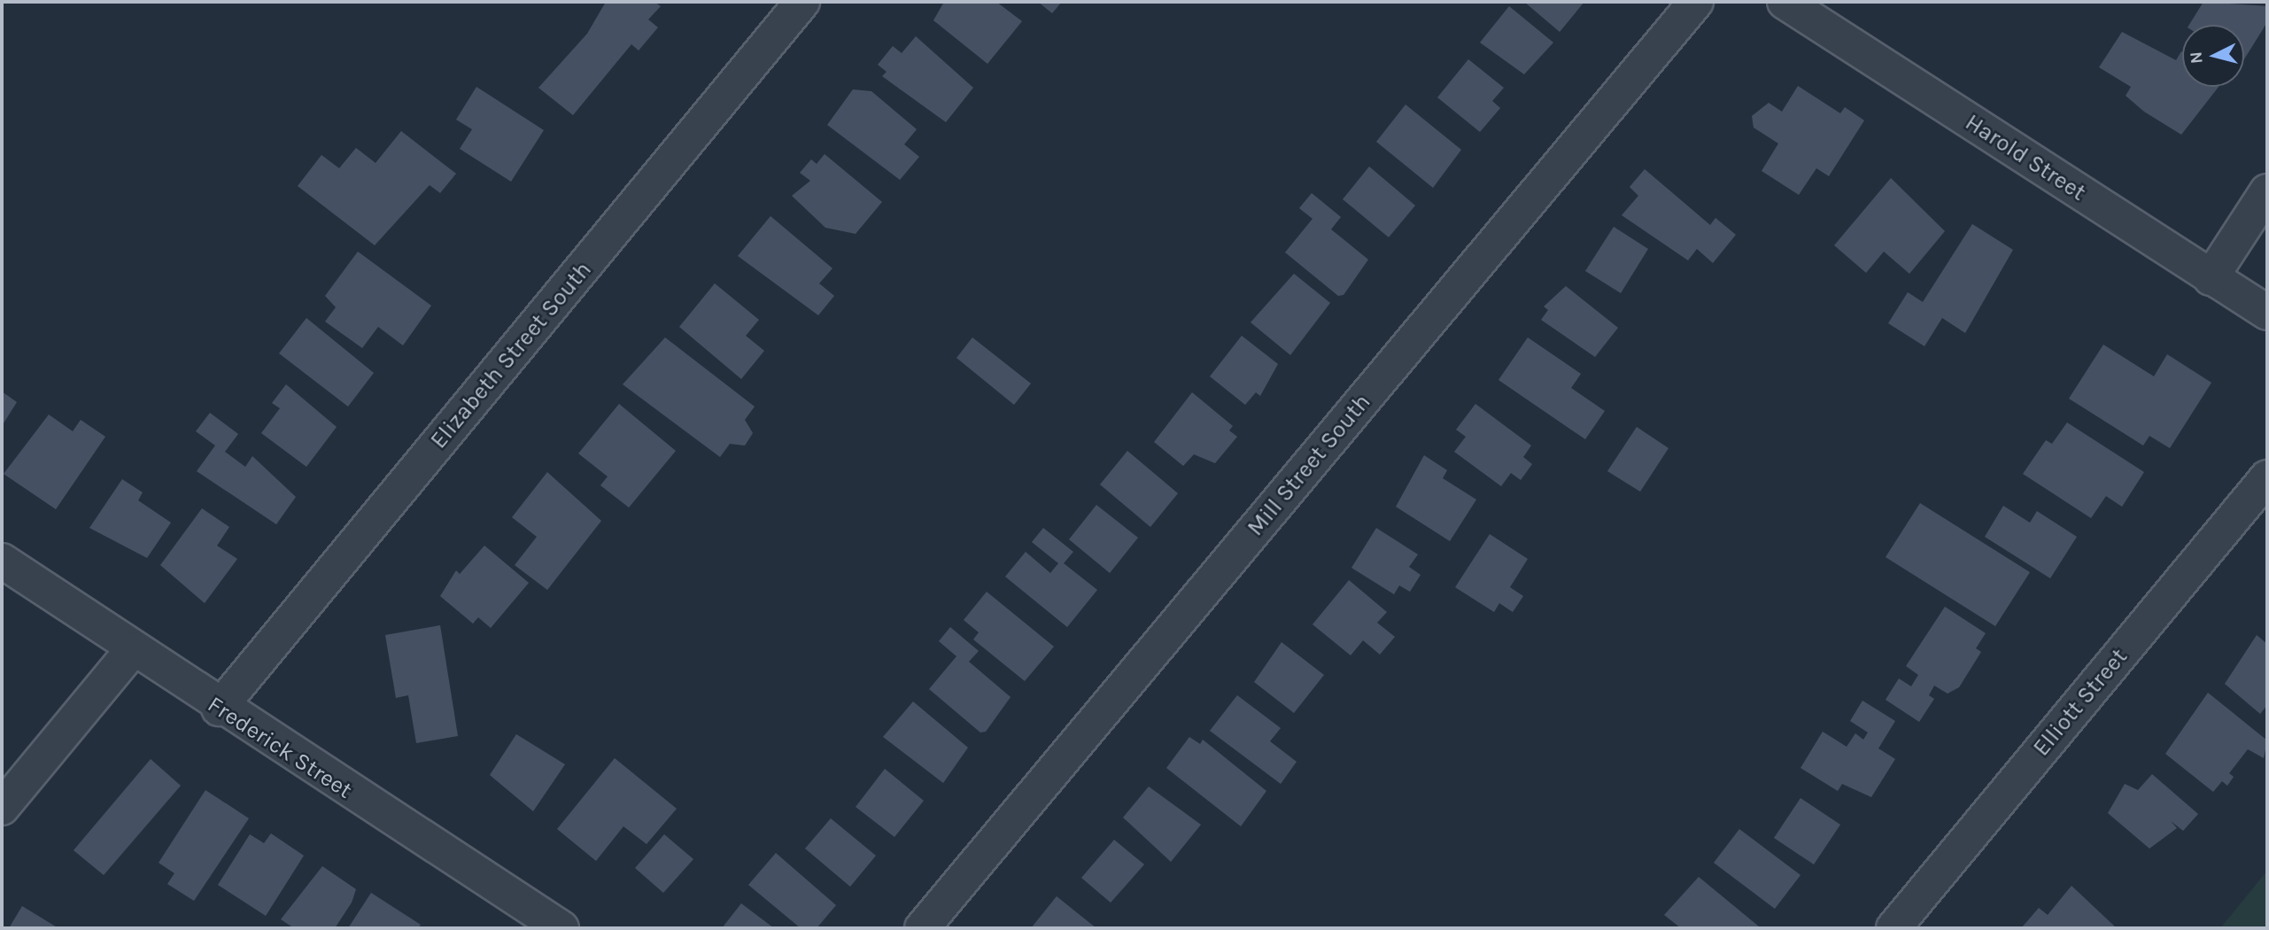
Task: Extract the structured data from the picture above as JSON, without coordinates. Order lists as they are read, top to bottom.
{
  "streets": {
    "street": [
      "Harold Street",
      "Elizabeth Street South",
      "Mill Street South",
      "Elliott Street",
      "Frederick Street"
    ]
  },
  "crossings": [
    ["Elizabeth Street South", "Frederick Street"]
  ],
  "north": "left"
}
